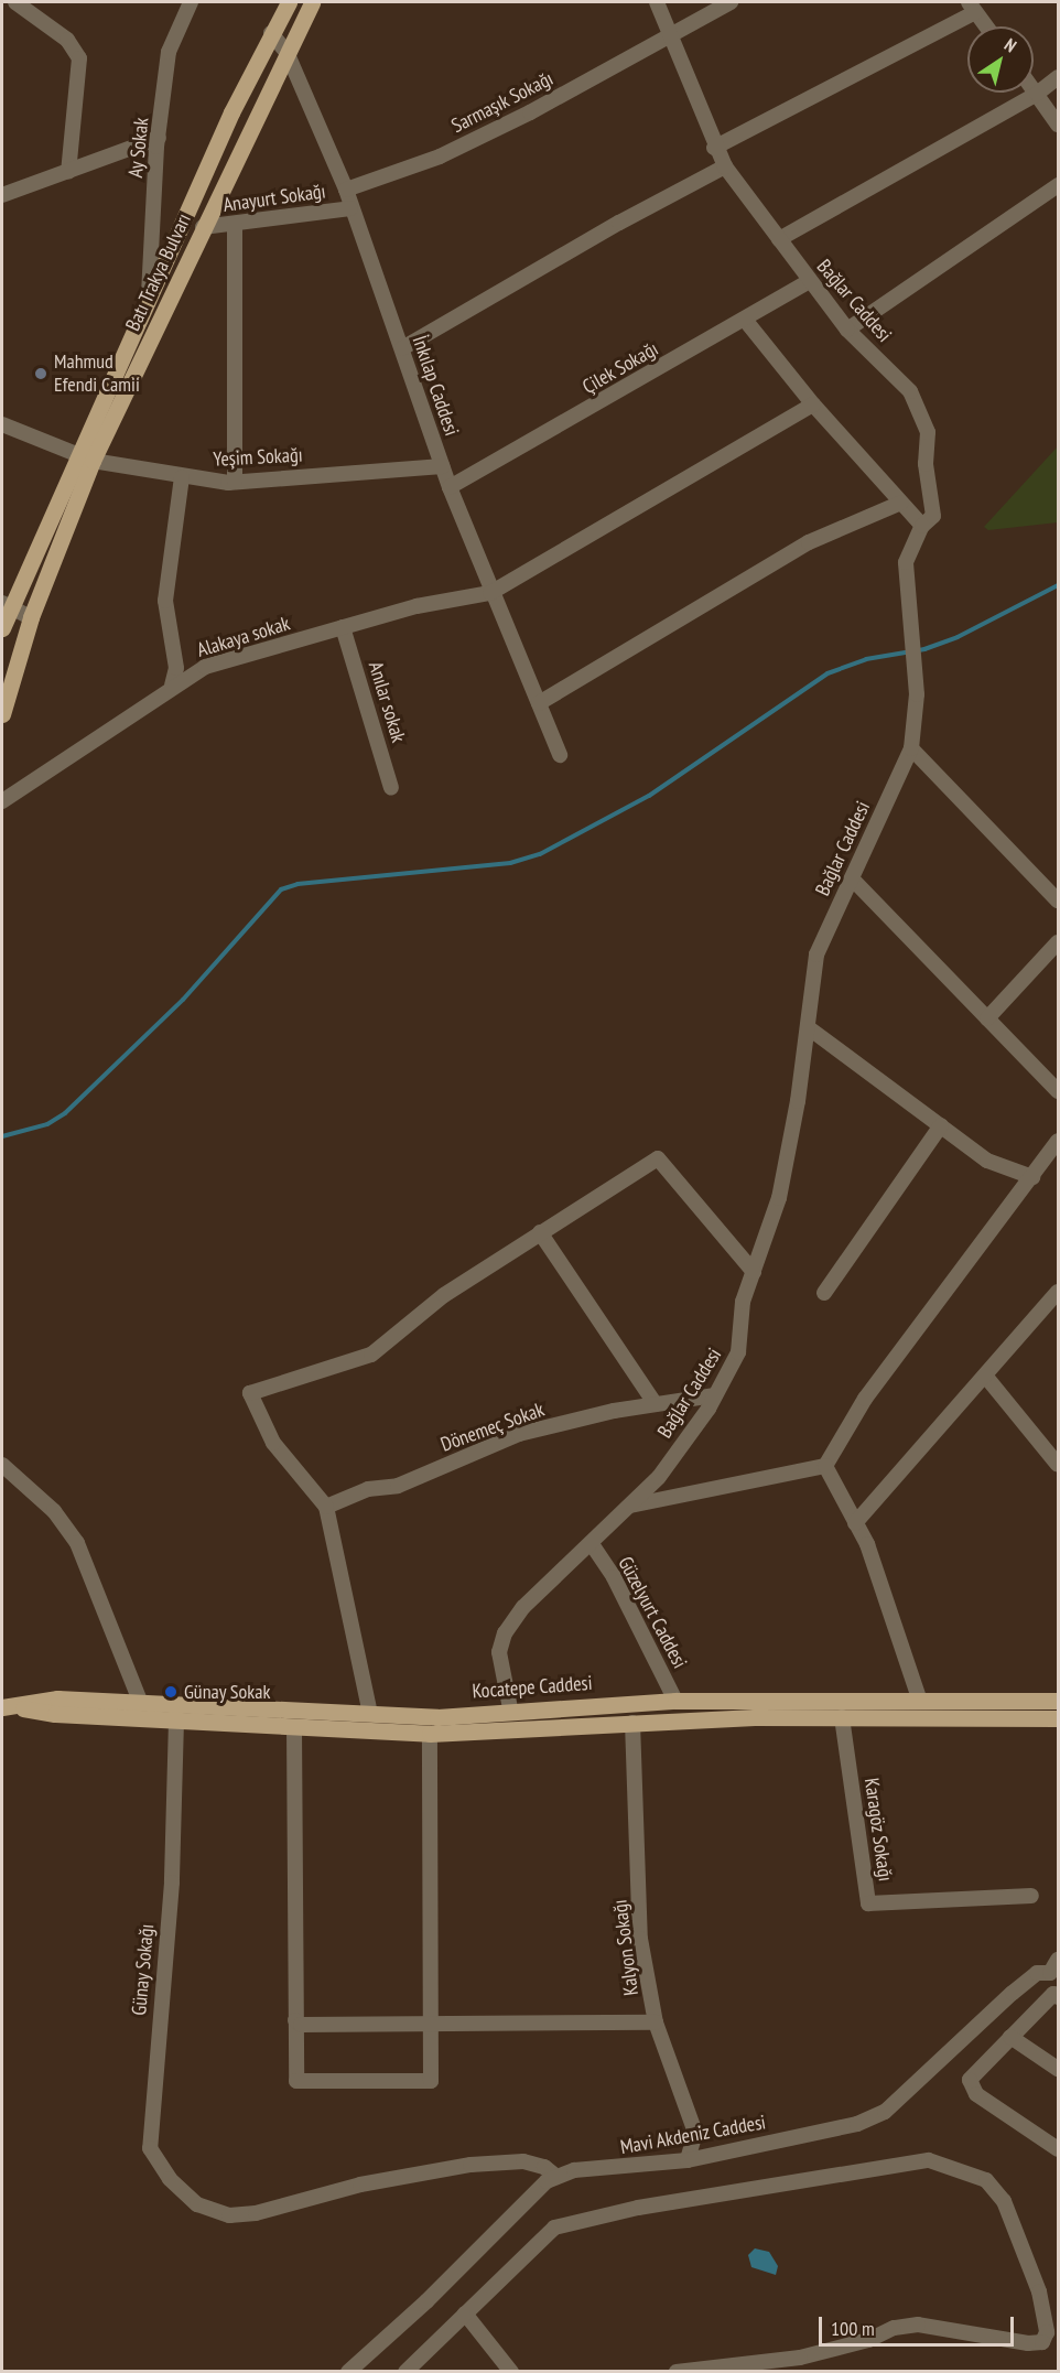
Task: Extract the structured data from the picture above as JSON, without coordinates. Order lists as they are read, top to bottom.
{
  "streets": {
    "main road": ["Batı Trakya Bulvarı", "Kocatepe Caddesi"],
    "street": [
      "Sarmaşık Sokağı",
      "Ay Sokak",
      "Anayurt Sokağı",
      "Bağlar Caddesi",
      "Çilek Sokağı",
      "İnkılap Caddesi",
      "Yeşim Sokağı",
      "Alakaya sokak",
      "Anılar sokak",
      "Dönemeç Sokak",
      "Güzelyurt Caddesi",
      "Karagöz Sokağı",
      "Kalyon Sokağı",
      "Günay Sokağı",
      "Mavi Akdeniz Caddesi"
    ]
  },
  "crossings": [
    ["Sarmaşık Sokağı", "Bağlar Caddesi"],
    ["Sarmaşık Sokağı", "İnkılap Caddesi"],
    ["Ay Sokak", "Batı Trakya Bulvarı"],
    ["Anayurt Sokağı", "Batı Trakya Bulvarı"],
    ["Anayurt Sokağı", "İnkılap Caddesi"],
    ["Batı Trakya Bulvarı", "İnkılap Caddesi"],
    ["Batı Trakya Bulvarı", "Yeşim Sokağı"],
    ["Bağlar Caddesi", "Çilek Sokağı"],
    ["Bağlar Caddesi", "Dönemeç Sokak"],
    ["Bağlar Caddesi", "Güzelyurt Caddesi"],
    ["Bağlar Caddesi", "Kocatepe Caddesi"],
    ["Çilek Sokağı", "İnkılap Caddesi"],
    ["İnkılap Caddesi", "Yeşim Sokağı"],
    ["İnkılap Caddesi", "Alakaya sokak"],
    ["Alakaya sokak", "Anılar sokak"],
    ["Güzelyurt Caddesi", "Kocatepe Caddesi"],
    ["Kocatepe Caddesi", "Karagöz Sokağı"],
    ["Kocatepe Caddesi", "Kalyon Sokağı"],
    ["Kocatepe Caddesi", "Günay Sokağı"],
    ["Kalyon Sokağı", "Mavi Akdeniz Caddesi"],
    ["Günay Sokağı", "Mavi Akdeniz Caddesi"]
  ],
  "places": ["Mahmud Efendi Camii", "Günay Sokak"],
  "scale_bar": "100 m",
  "north": "top right"
}
